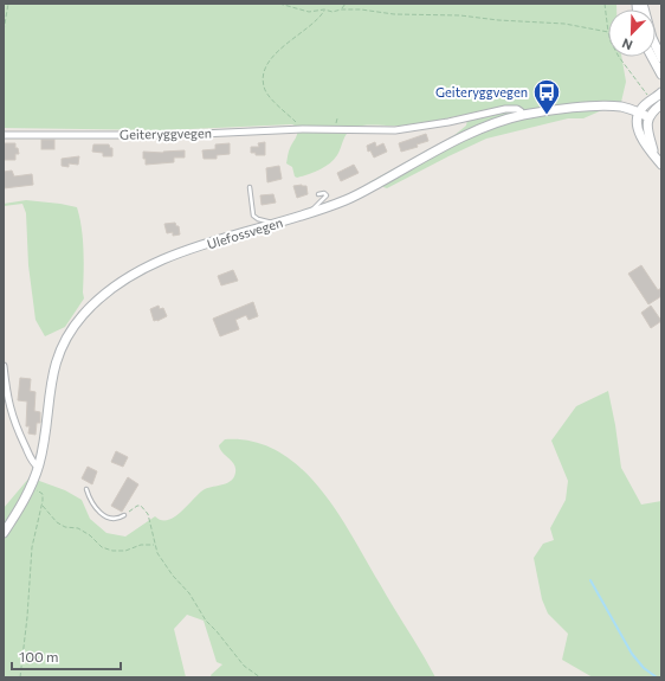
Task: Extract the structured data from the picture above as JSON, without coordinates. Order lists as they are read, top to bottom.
{
  "streets": {
    "street": ["Geiteryggvegen", "Ulefossvegen"]
  },
  "crossings": [
    ["Geiteryggvegen", "Ulefossvegen"]
  ],
  "places": {
    "bus stop": ["Geiteryggvegen"]
  },
  "scale_bar": "100 m",
  "north": "bottom left"
}
